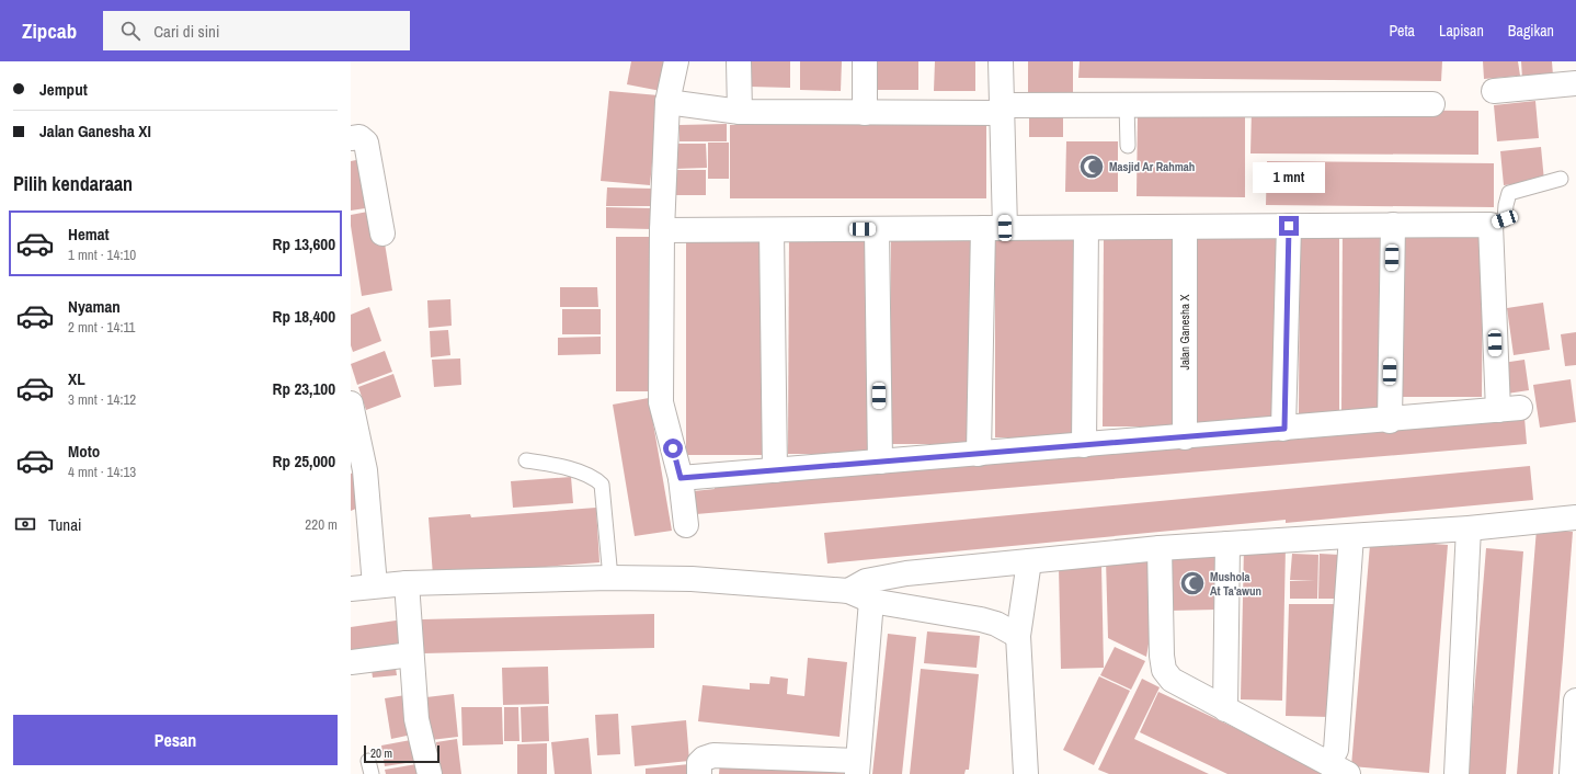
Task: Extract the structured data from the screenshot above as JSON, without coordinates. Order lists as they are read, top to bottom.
{
  "streets": {
    "street": ["Jalan Ganesha X"]
  },
  "places": {
    "mosque": ["Masjid Ar Rahmah", "Mushola At Ta'awun"]
  },
  "scale_bar": "20 m",
  "page": {
    "header": "Zipcab",
    "search": "Cari di sini",
    "nav": ["Peta", "Lapisan", "Bagikan"],
    "banner": ["Jemput", "Jalan Ganesha XI"],
    "heading": "Pilih kendaraan",
    "bubble": "1 mnt",
    "list": [
      {
        "name": "Hemat",
        "note": "1 mnt · 14:10",
        "value": "Rp 13,600"
      },
      {
        "name": "Nyaman",
        "note": "2 mnt · 14:11",
        "value": "Rp 18,400"
      },
      {
        "name": "XL",
        "note": "3 mnt · 14:12",
        "value": "Rp 23,100"
      },
      {
        "name": "Moto",
        "note": "4 mnt · 14:13",
        "value": "Rp 25,000"
      }
    ],
    "pay": ["Tunai", "220 m"],
    "buttons": "Pesan",
    "scale": "20 m"
  }
}
